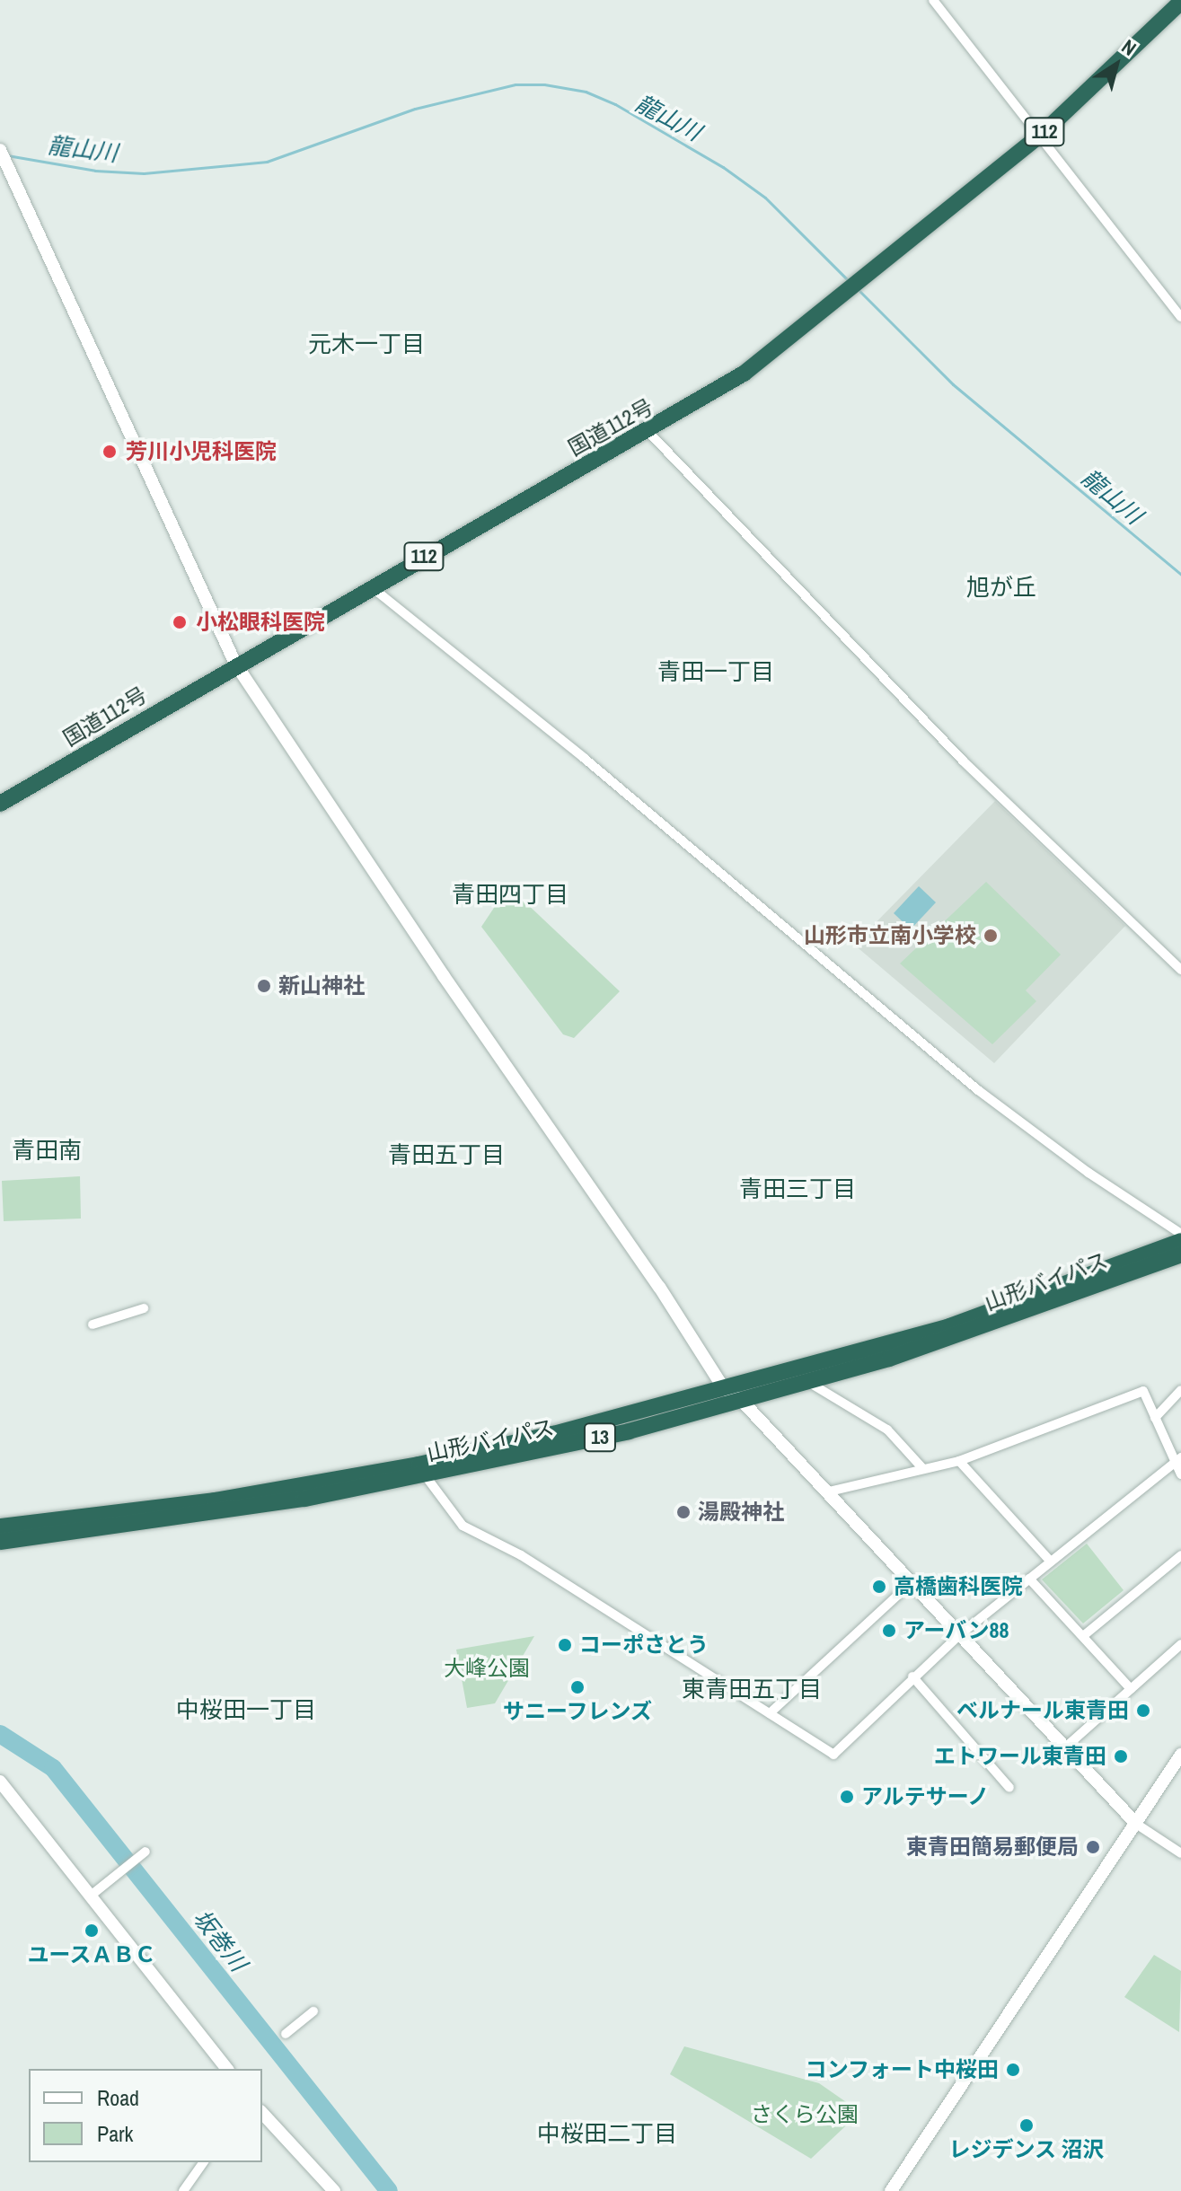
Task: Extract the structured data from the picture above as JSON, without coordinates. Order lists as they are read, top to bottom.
{
  "streets": {
    "highway": [
      "112",
      "国道112号",
      "山形バイパス",
      "13"
    ]
  },
  "districts": [
    "元木一丁目",
    "旭が丘",
    "青田一丁目",
    "青田四丁目",
    "青田南",
    "青田五丁目",
    "青田三丁目",
    "東青田五丁目",
    "中桜田一丁目",
    "中桜田二丁目"
  ],
  "water": ["龍山川", "坂巻川"],
  "parks": ["大峰公園", "さくら公園"],
  "places": [
    "芳川小児科医院",
    "小松眼科医院",
    "山形市立南小学校",
    "新山神社",
    "湯殿神社",
    "高橋歯科医院",
    "アーバン88",
    "コーポさとう",
    "サニーフレンズ",
    "ベルナール東青田",
    "エトワール東青田",
    "アルテサーノ",
    "東青田簡易郵便局",
    "ユースＡＢＣ",
    "コンフォート中桜田",
    "レジデンス 沼沢"
  ],
  "legend": ["Road", "Park"],
  "north": "top right"
}
